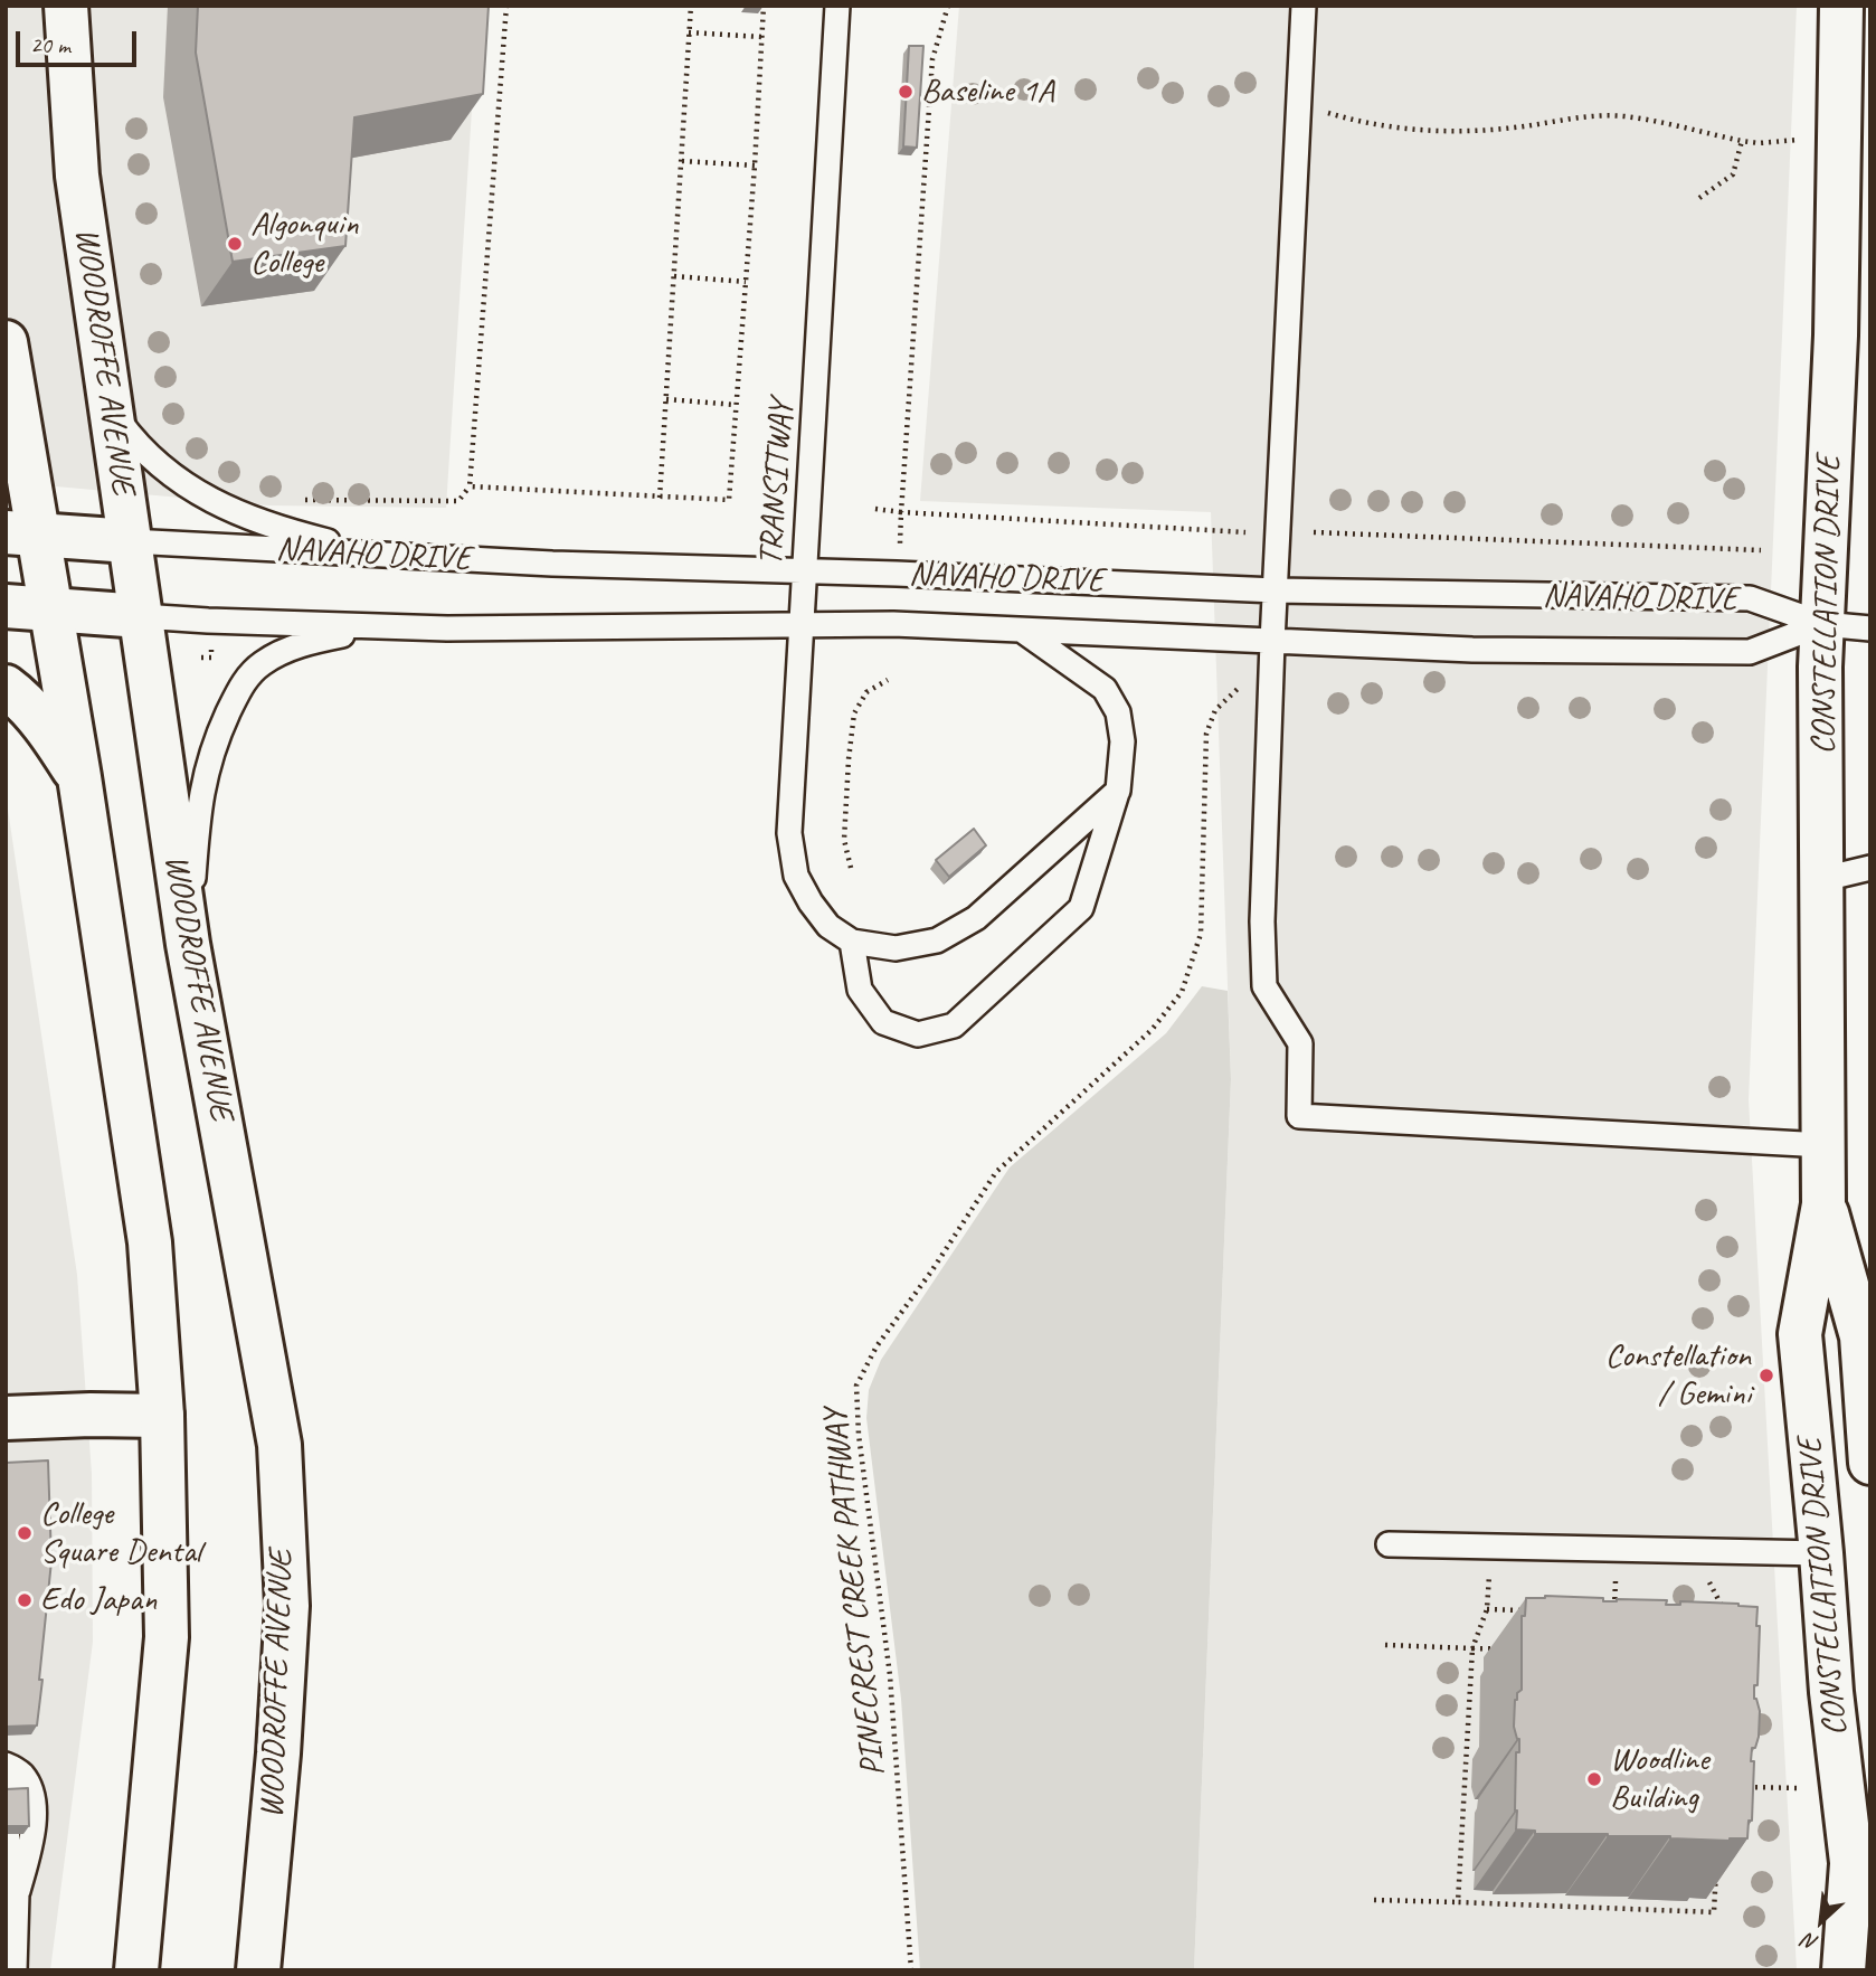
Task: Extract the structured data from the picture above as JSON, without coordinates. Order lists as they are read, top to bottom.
{
  "streets": {
    "main road": ["WOODROFFE AVENUE", "NAVAHO DRIVE", "CONSTELLATION DRIVE"],
    "lane": ["TRANSITWAY"],
    "path": ["PINECREST CREEK PATHWAY"]
  },
  "crossings": [
    ["WOODROFFE AVENUE", "NAVAHO DRIVE"],
    ["TRANSITWAY", "NAVAHO DRIVE"],
    ["NAVAHO DRIVE", "CONSTELLATION DRIVE"]
  ],
  "places": [
    "Baseline 1A",
    "Algonquin College",
    "Constellation / Gemini",
    "College Square Dental",
    "Edo Japan",
    "Woodline Building"
  ],
  "scale_bar": "20 m",
  "north": "bottom left"
}
